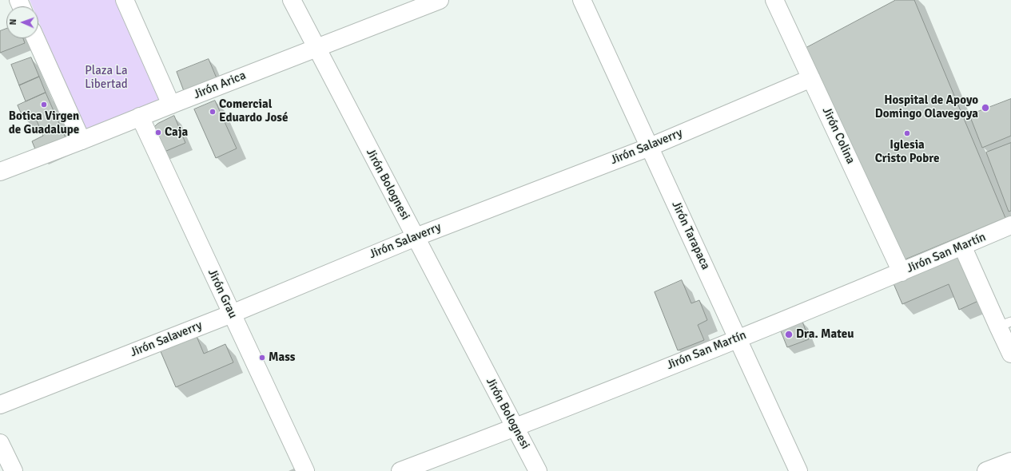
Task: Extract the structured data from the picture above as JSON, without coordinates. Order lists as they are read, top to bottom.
{
  "streets": {
    "street": [
      "Jirón Arica",
      "Jirón Colina",
      "Jirón Salaverry",
      "Jirón Bolognesi",
      "Jirón Tarapaca",
      "Jirón San Martín",
      "Jirón Grau"
    ]
  },
  "crossings": [
    ["Jirón Arica", "Jirón Bolognesi"],
    ["Jirón Arica", "Jirón Grau"],
    ["Jirón Colina", "Jirón Salaverry"],
    ["Jirón Colina", "Jirón San Martín"],
    ["Jirón Salaverry", "Jirón Bolognesi"],
    ["Jirón Salaverry", "Jirón Tarapaca"],
    ["Jirón Salaverry", "Jirón Grau"],
    ["Jirón Bolognesi", "Jirón San Martín"],
    ["Jirón Tarapaca", "Jirón San Martín"]
  ],
  "parks": ["Plaza La Libertad"],
  "places": [
    "Botica Virgen de Guadalupe",
    "Hospital de Apoyo Domingo Olavegoya",
    "Comercial Eduardo José",
    "Caja",
    "Iglesia Cristo Pobre",
    "Dra. Mateu",
    "Mass"
  ],
  "north": "left"
}
